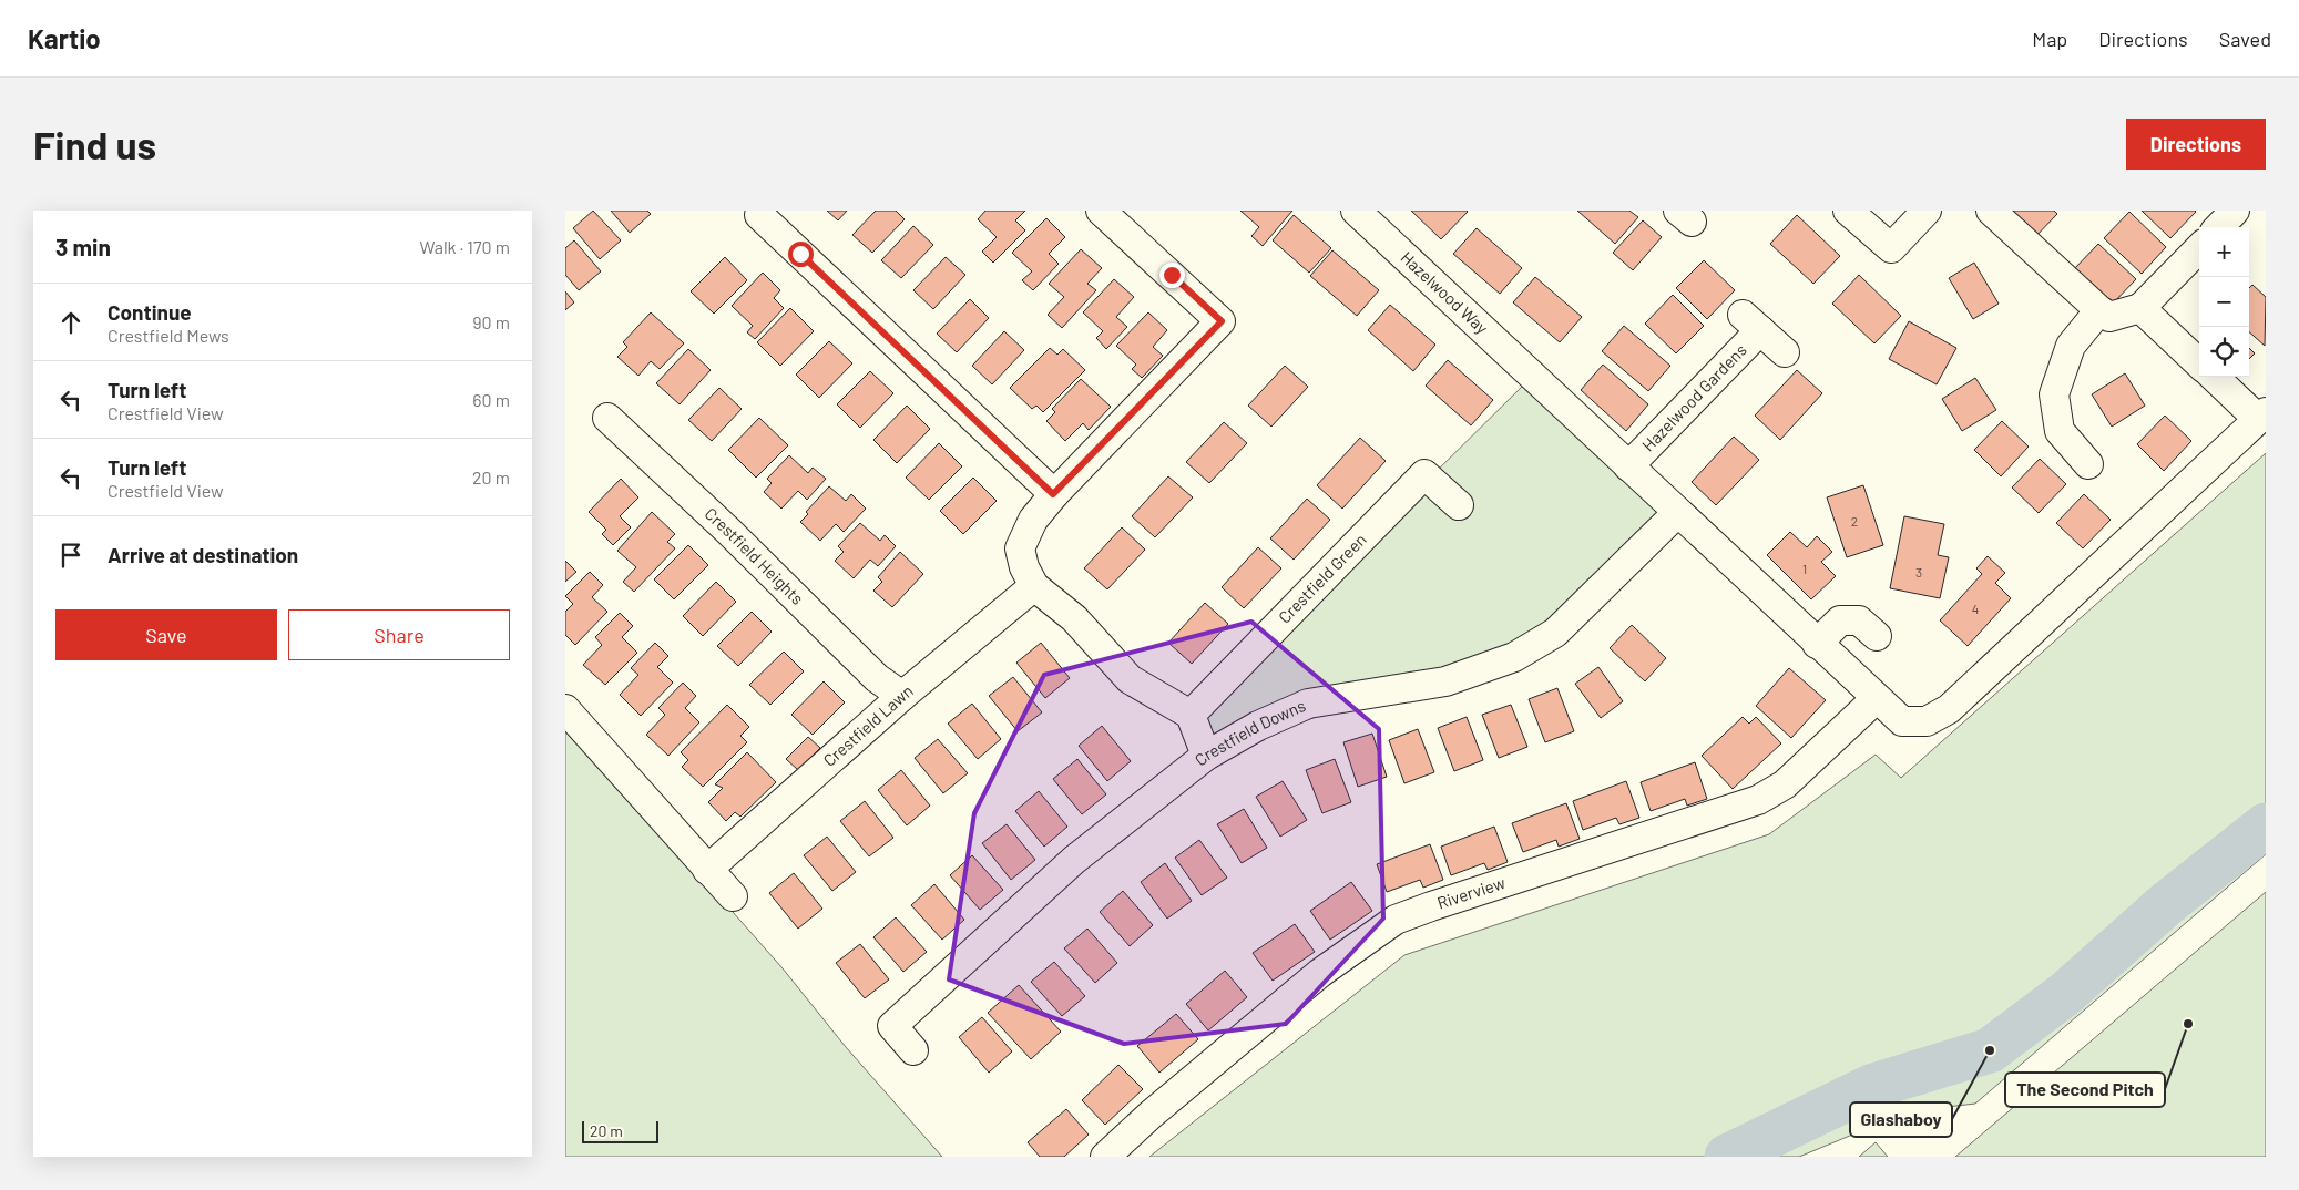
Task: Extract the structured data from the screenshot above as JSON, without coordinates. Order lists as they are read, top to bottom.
{
  "streets": {
    "street": [
      "Hazelwood Way",
      "Hazelwood Gardens",
      "Crestfield Heights",
      "Crestfield Green",
      "Crestfield Lawn",
      "Crestfield Downs",
      "Riverview"
    ]
  },
  "crossings": [
    ["Hazelwood Way", "Hazelwood Gardens"],
    ["Hazelwood Way", "Crestfield Downs"],
    ["Hazelwood Way", "Riverview"],
    ["Crestfield Heights", "Crestfield Lawn"]
  ],
  "places": ["The Second Pitch", "Glashaboy"],
  "house_numbers": [
    "2",
    "1",
    "3",
    "4"
  ],
  "scale_bar": "20 m",
  "page": {
    "header": "Kartio",
    "nav": ["Map", "Directions", "Saved"],
    "buttons": [
      "Directions",
      ["Save", "Share"]
    ],
    "title": "Find us",
    "heading": ["3 min", "Walk · 170 m"],
    "map_buttons": ["+", "−"],
    "list": [
      ["Continue", "Crestfield Mews", "90 m"],
      ["Turn left", "Crestfield View", "60 m"],
      ["Turn left", "Crestfield View", "20 m"],
      "Arrive at destination"
    ],
    "scale": "20 m"
  }
}
